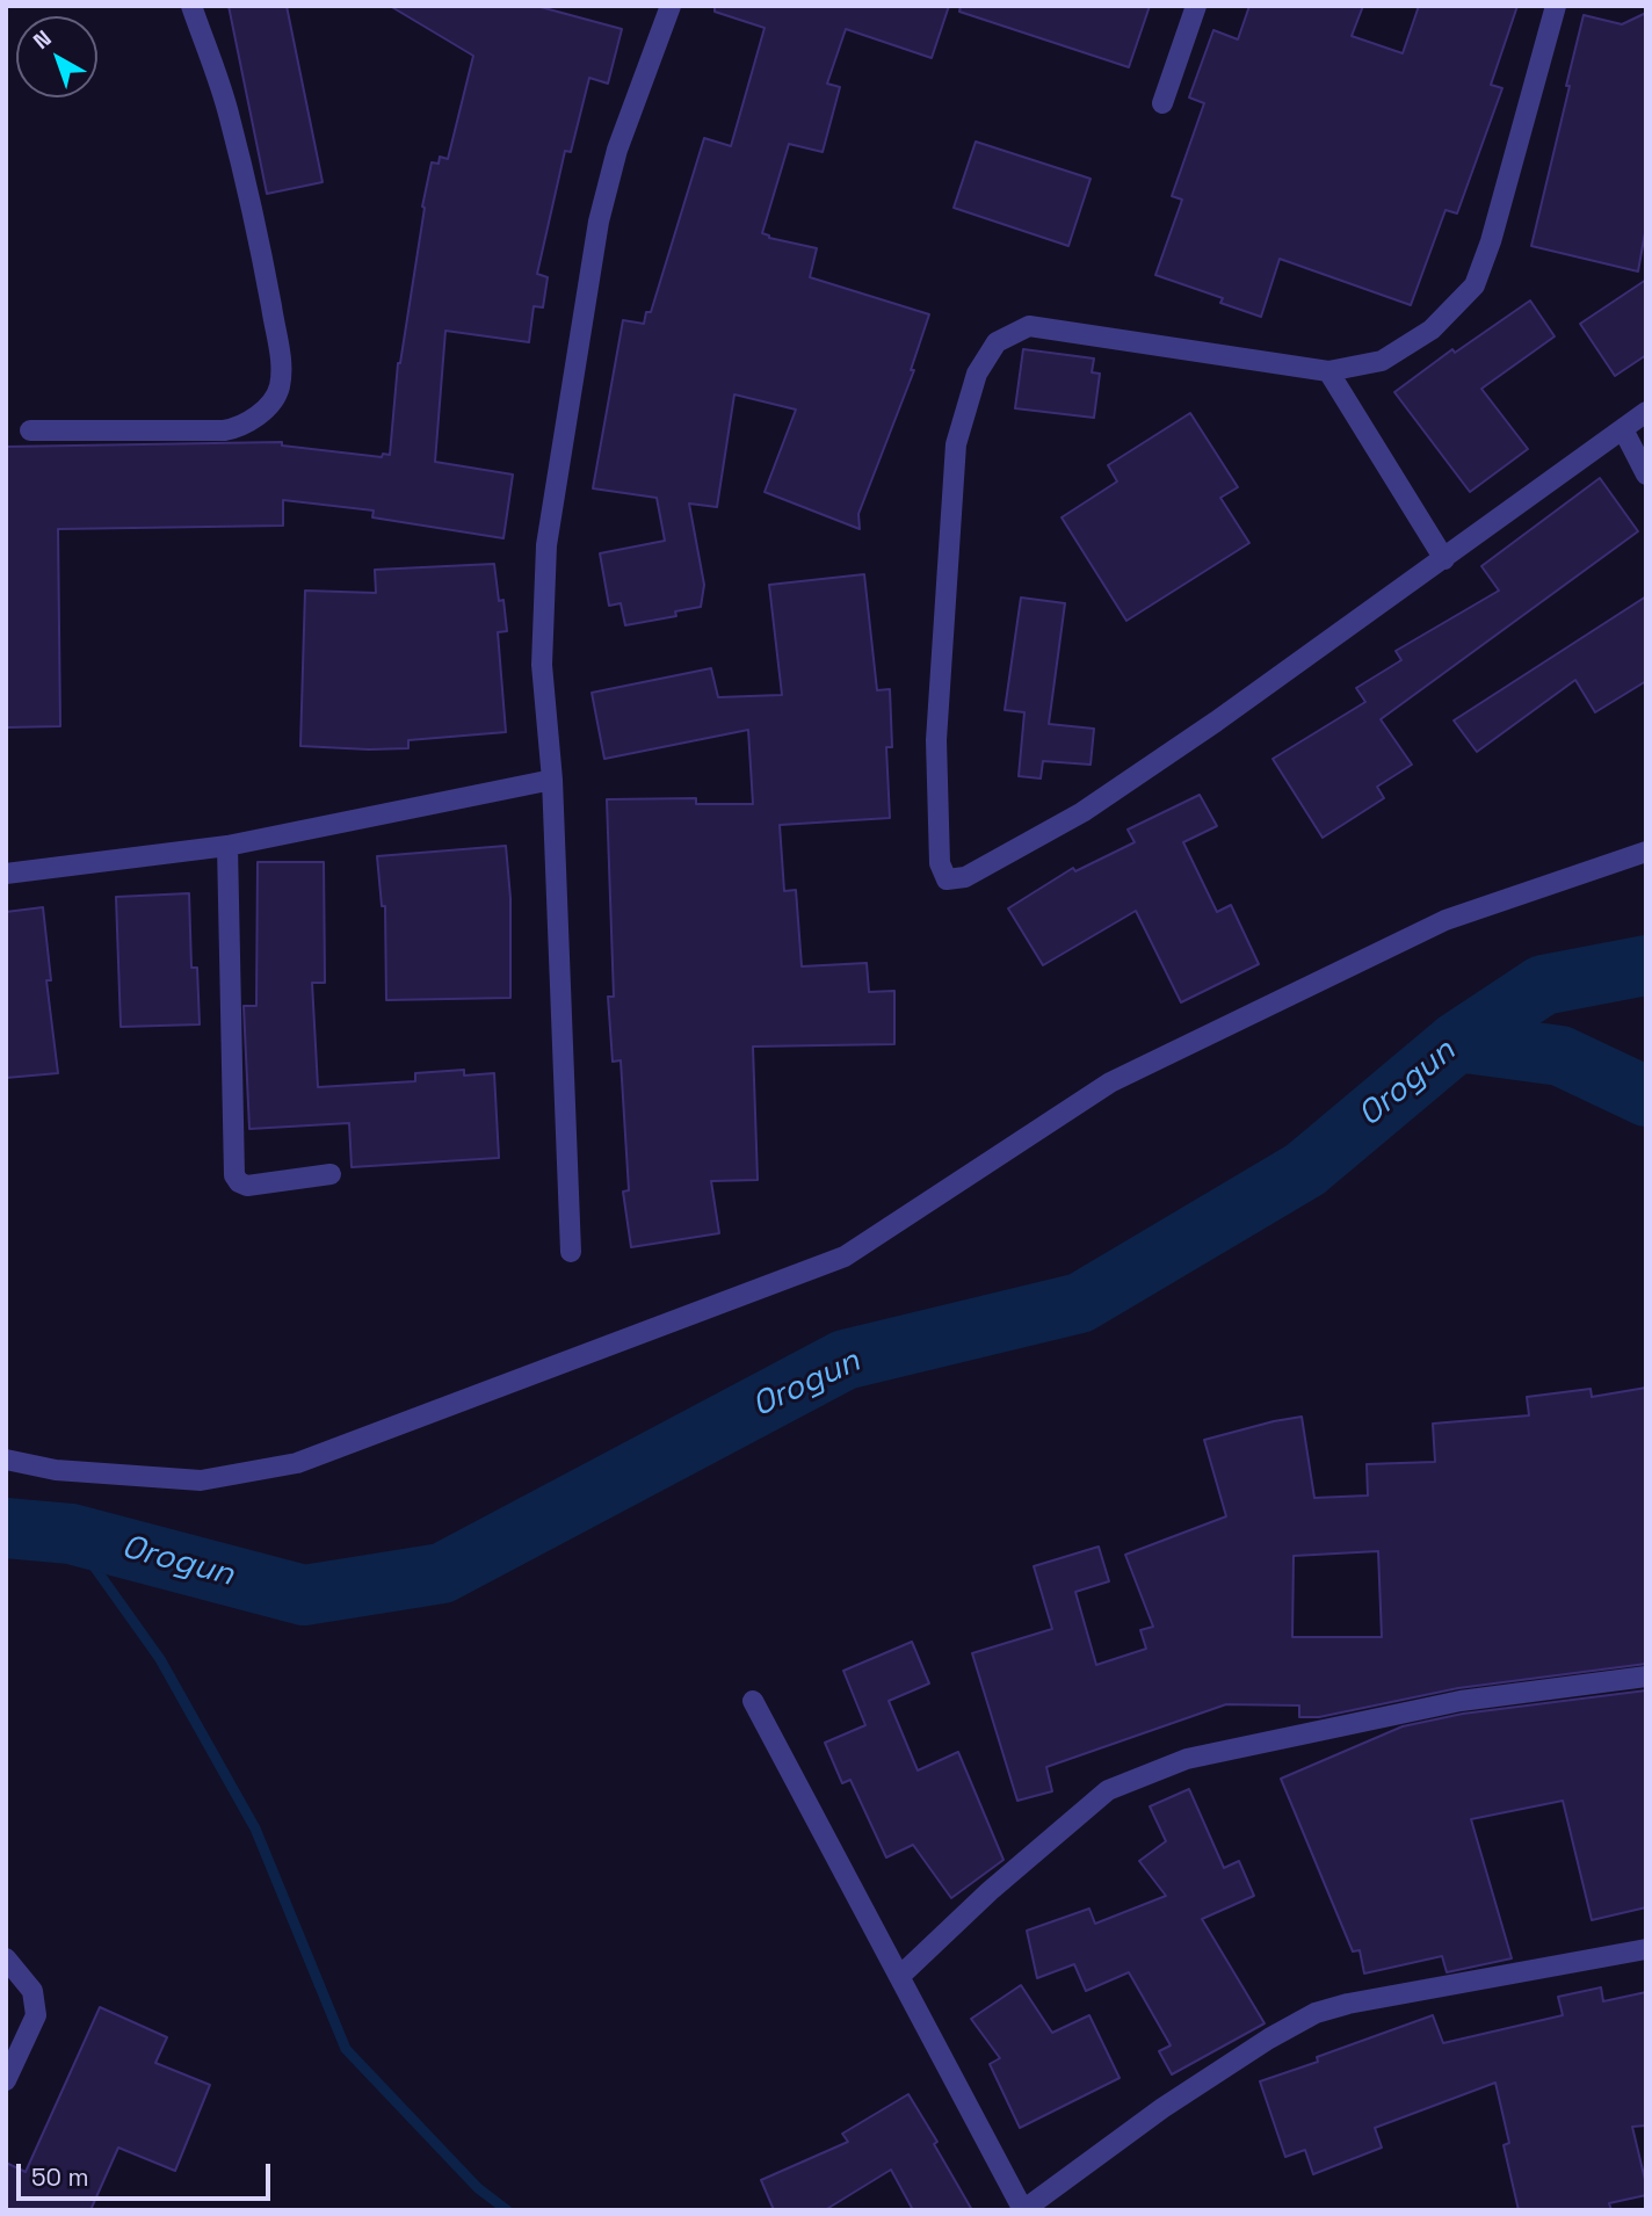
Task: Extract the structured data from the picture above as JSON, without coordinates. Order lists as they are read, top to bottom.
{
  "water": ["Orogun"],
  "scale_bar": "50 m",
  "north": "top left"
}
